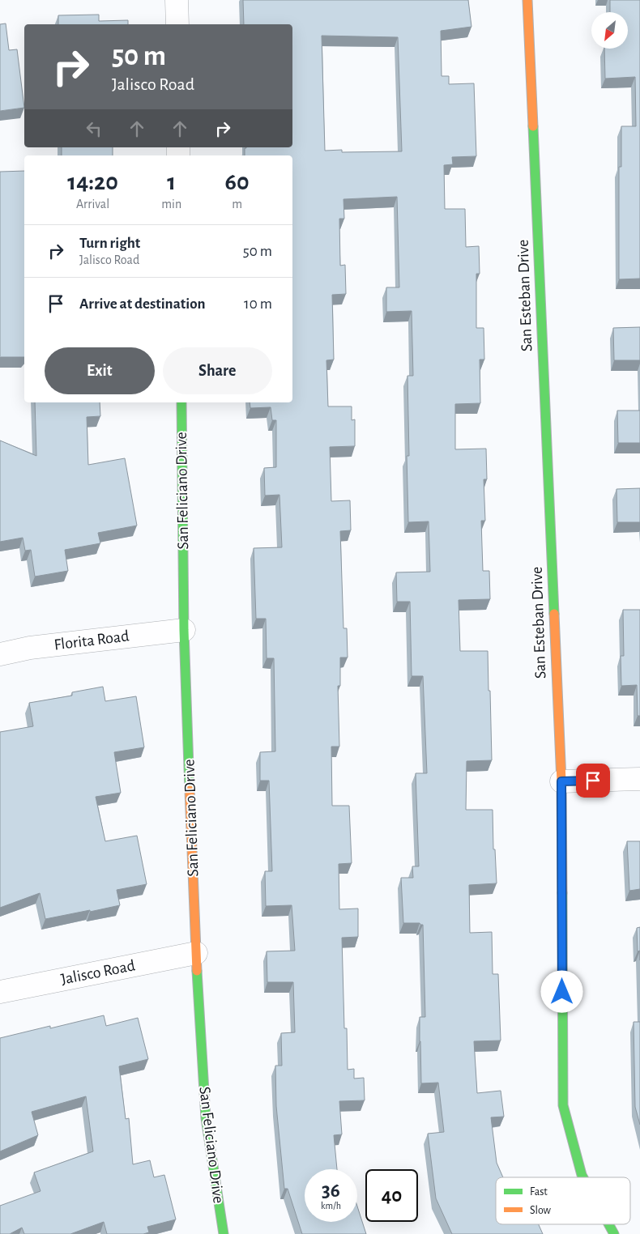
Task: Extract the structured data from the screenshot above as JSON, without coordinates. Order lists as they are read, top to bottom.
{
  "streets": {
    "street": [
      "San Esteban Drive",
      "San Feliciano Drive",
      "Florita Road",
      "Jalisco Road"
    ]
  },
  "crossings": [
    ["San Feliciano Drive", "Florita Road"],
    ["San Feliciano Drive", "Jalisco Road"]
  ],
  "legend": ["Fast", "Slow"],
  "north": "bottom left",
  "page": {
    "turn": ["50 m", "Jalisco Road"],
    "eta": [
      "14:20",
      "Arrival",
      "1",
      "min",
      "60",
      "m"
    ],
    "list": [
      {
        "name": "Turn right",
        "note": "Jalisco Road",
        "value": "50 m"
      },
      {
        "name": "Arrive at destination",
        "value": "10 m"
      }
    ],
    "buttons": ["Exit", "Share"],
    "speed": "36 km/h",
    "limit": "40"
  }
}
